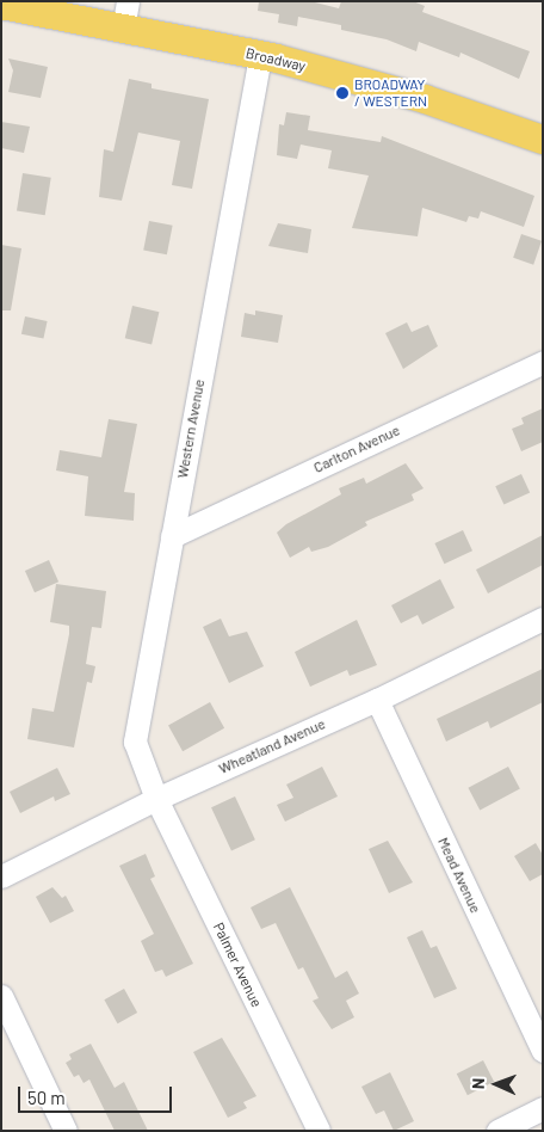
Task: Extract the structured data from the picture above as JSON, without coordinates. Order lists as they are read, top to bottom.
{
  "streets": {
    "main road": ["Broadway"],
    "street": [
      "Western Avenue",
      "Carlton Avenue",
      "Wheatland Avenue",
      "Mead Avenue",
      "Palmer Avenue"
    ]
  },
  "crossings": [
    ["Broadway", "Western Avenue"],
    ["Western Avenue", "Carlton Avenue"],
    ["Western Avenue", "Wheatland Avenue"],
    ["Western Avenue", "Palmer Avenue"],
    ["Wheatland Avenue", "Mead Avenue"],
    ["Wheatland Avenue", "Palmer Avenue"]
  ],
  "places": ["BROADWAY / WESTERN"],
  "scale_bar": "50 m",
  "north": "left"
}
